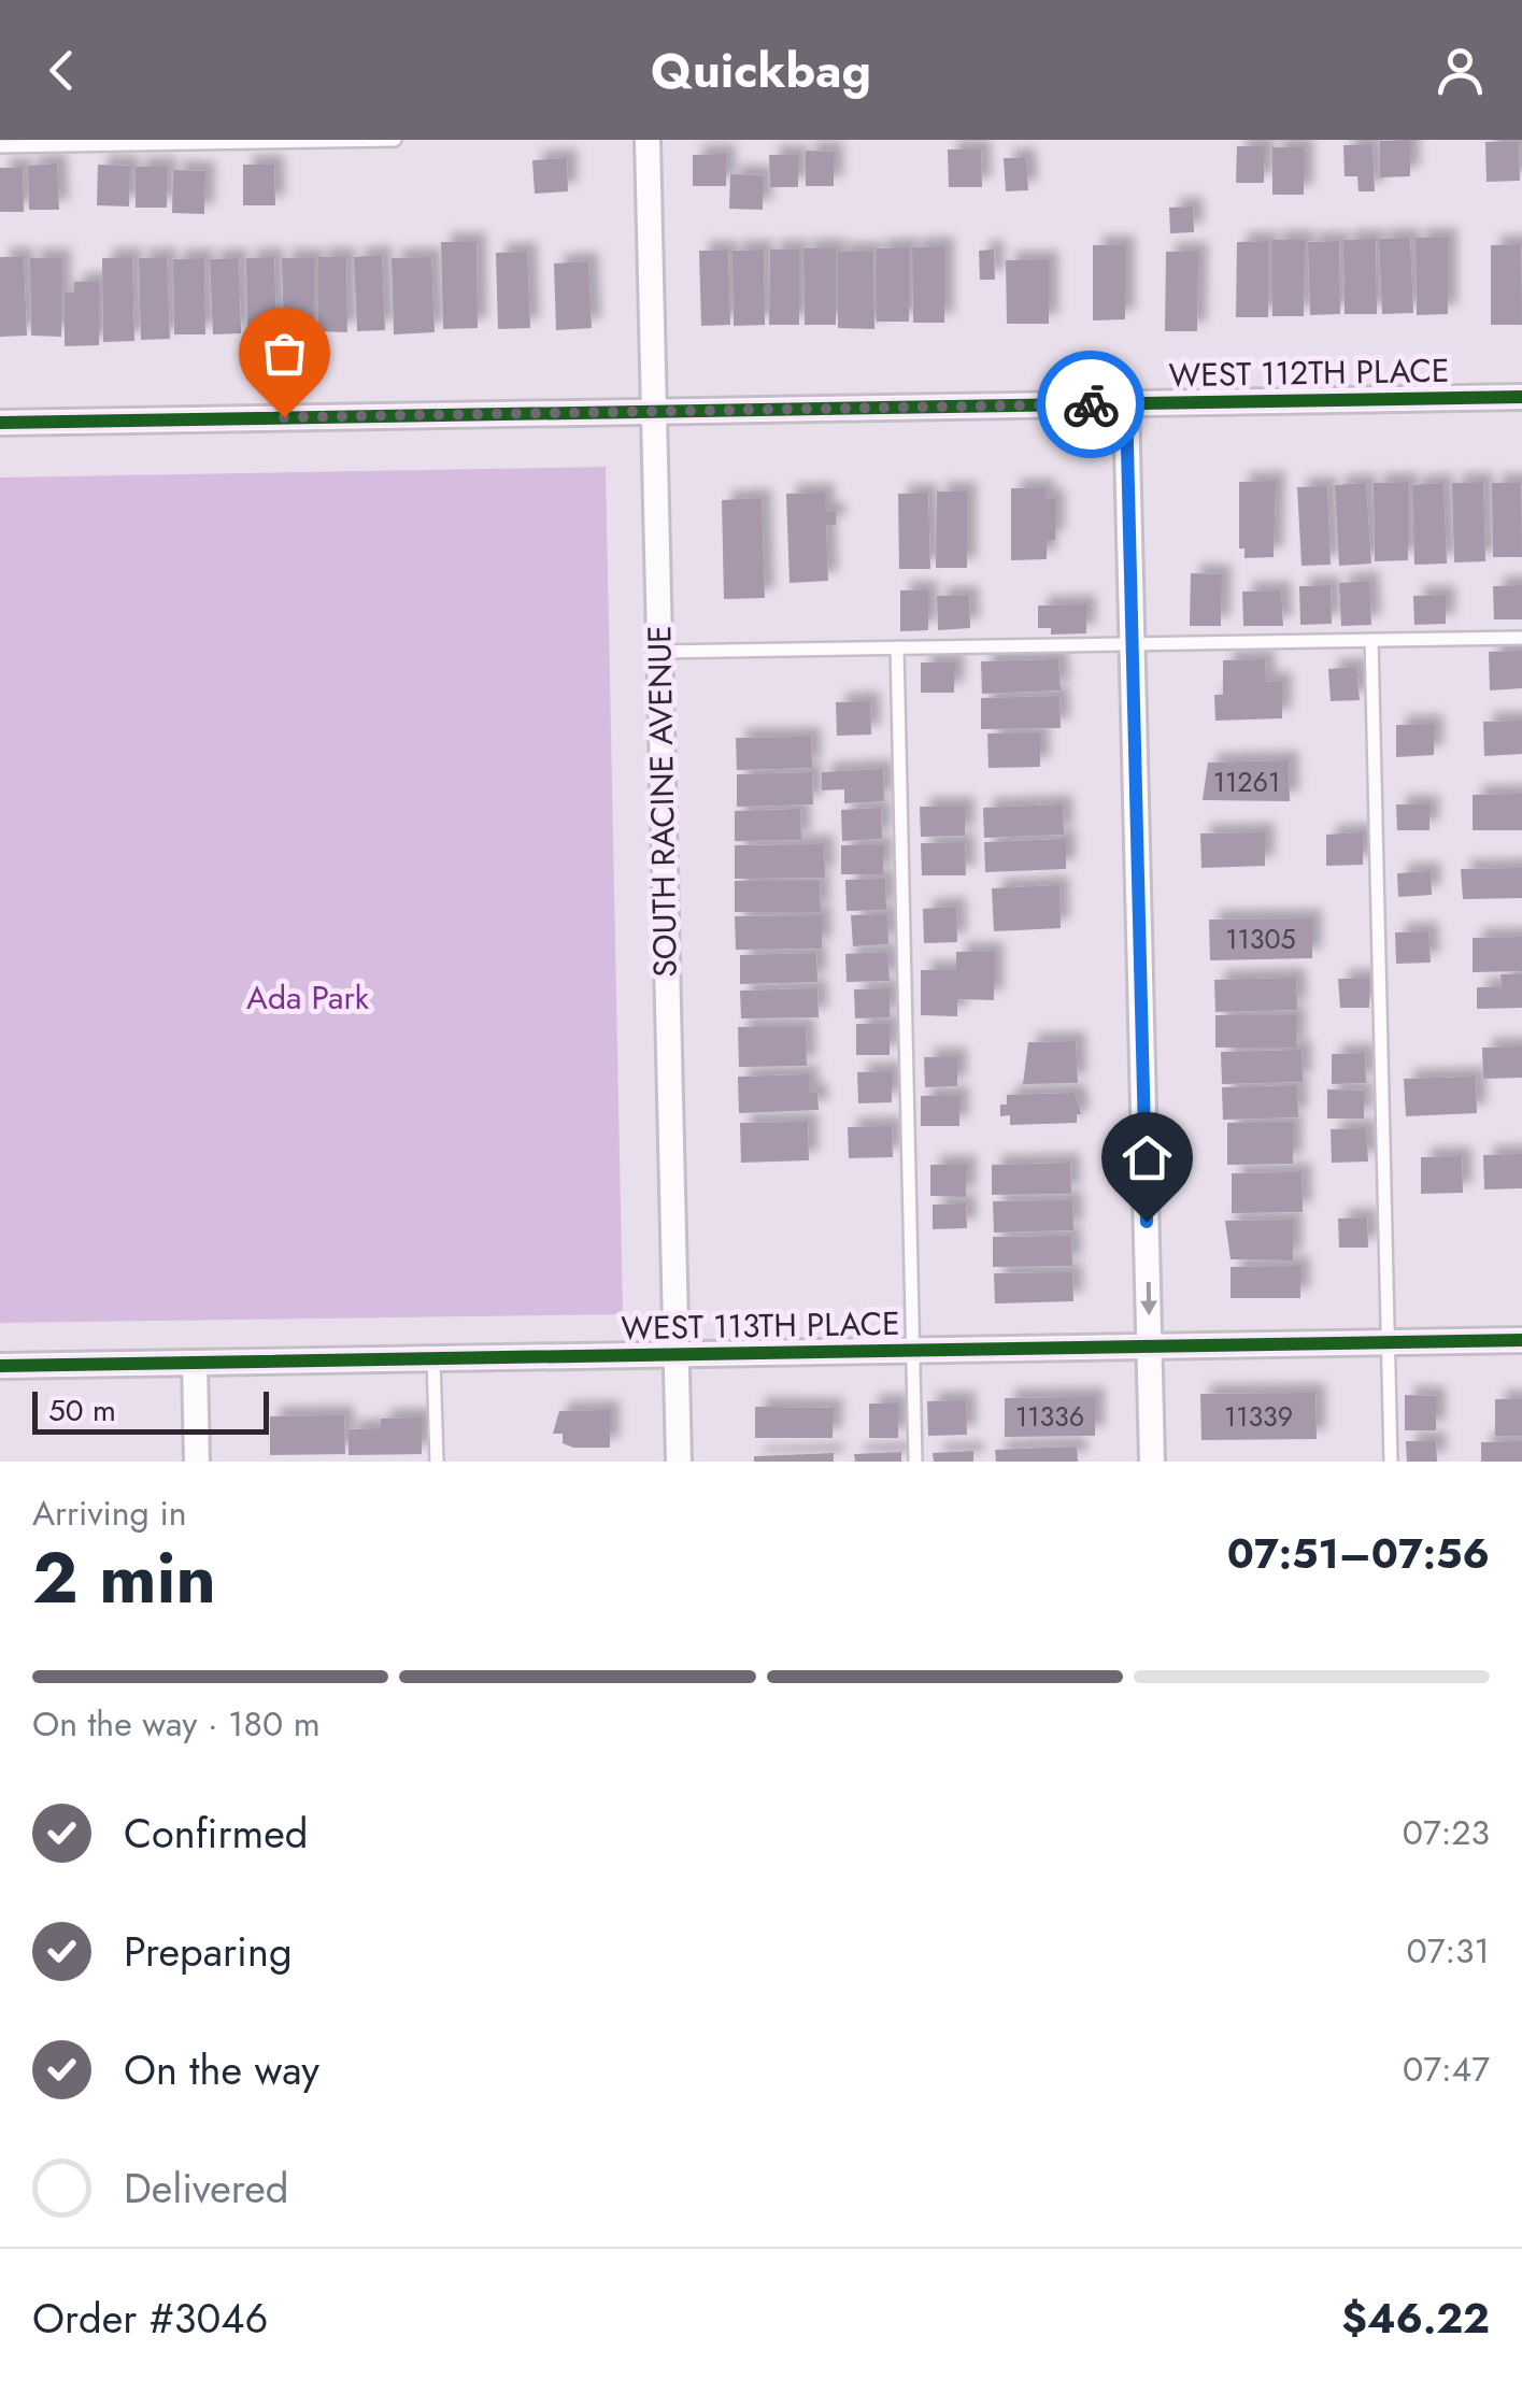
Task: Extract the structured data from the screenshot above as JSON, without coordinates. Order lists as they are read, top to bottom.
{
  "streets": {
    "street": ["WEST 112TH PLACE", "SOUTH RACINE AVENUE", "WEST 113TH PLACE"]
  },
  "crossings": [
    ["WEST 112TH PLACE", "SOUTH RACINE AVENUE"],
    ["SOUTH RACINE AVENUE", "WEST 113TH PLACE"]
  ],
  "parks": ["Ada Park"],
  "house_numbers": [
    "11261",
    "11305",
    "11336",
    "11339"
  ],
  "scale_bar": "50 m",
  "page": {
    "header": "Quickbag",
    "scale": "50 m",
    "heading": ["2 min", "Arriving in", "07:51–07:56"],
    "panel": ["Order #3046", "$46.22"],
    "bar": "On the way · 180 m",
    "list": [
      ["Confirmed", "07:23"],
      ["Preparing", "07:31"],
      ["On the way", "07:47"],
      "Delivered"
    ]
  }
}
